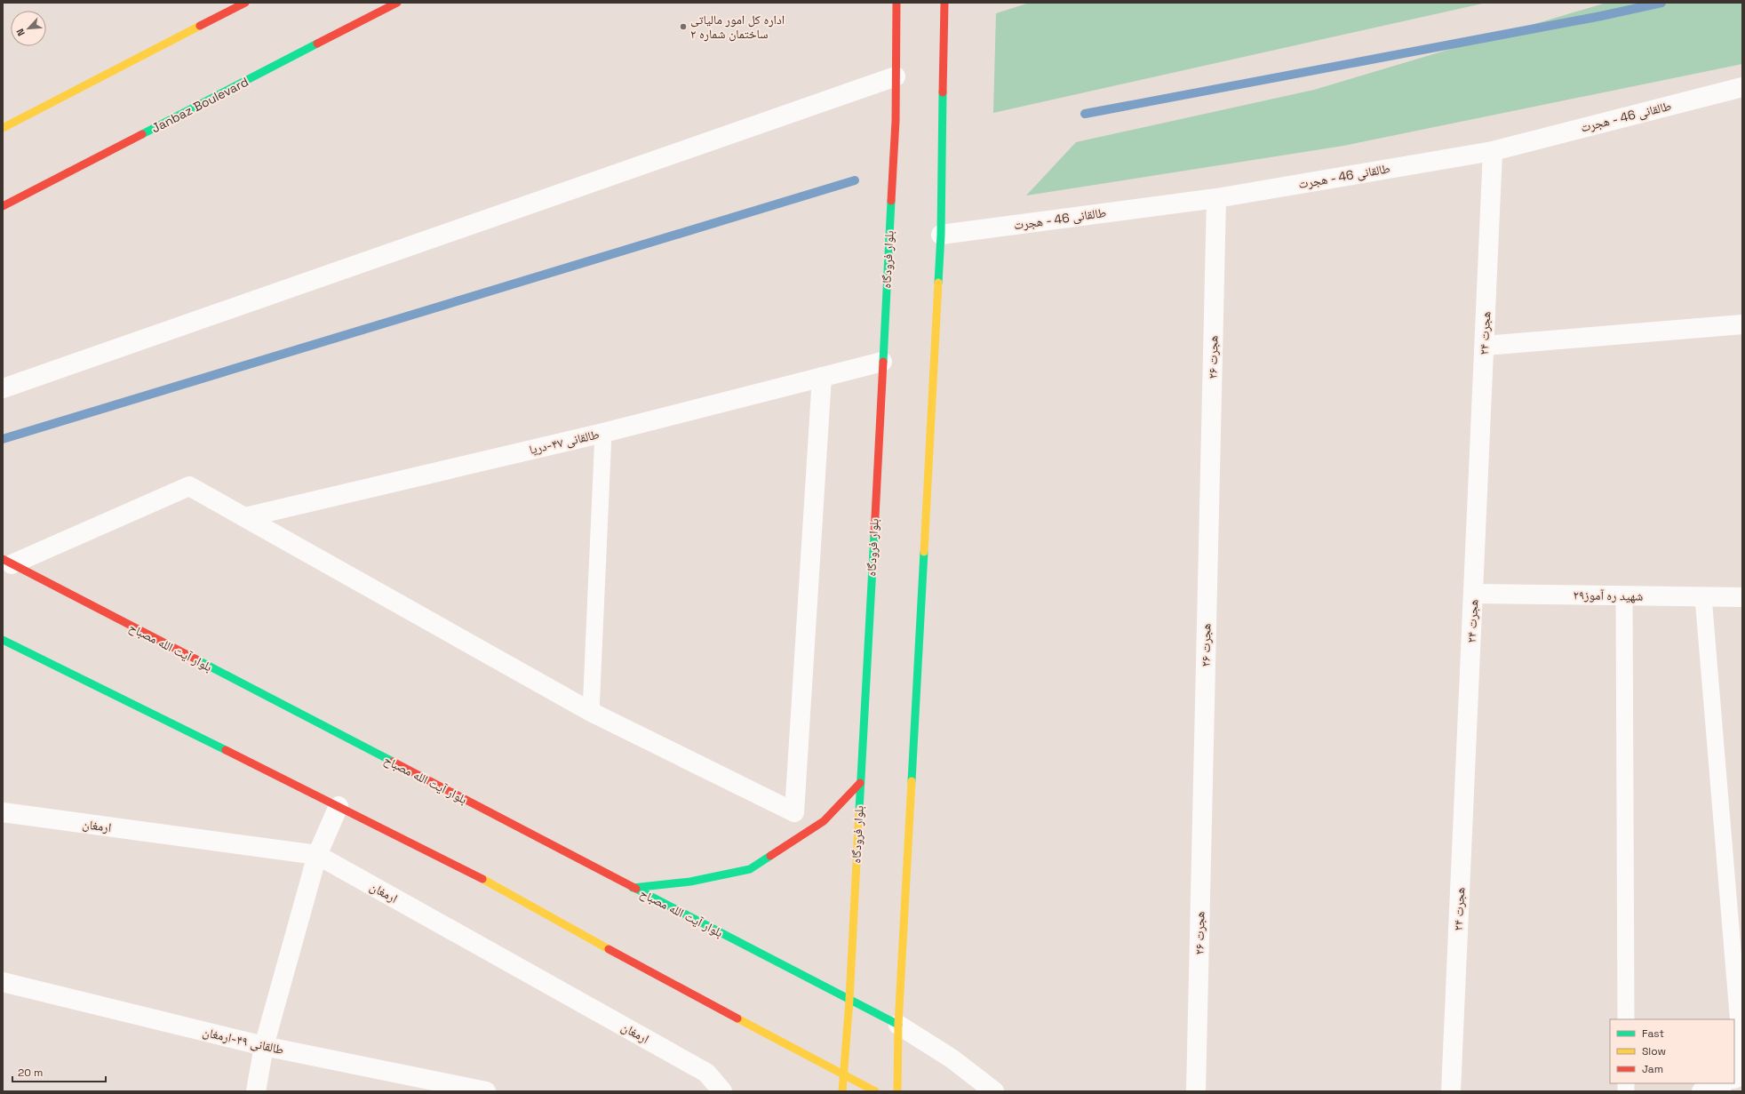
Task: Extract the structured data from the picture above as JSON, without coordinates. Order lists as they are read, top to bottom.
{
  "streets": {
    "main road": ["Janbaz Boulevard", "بلوار فرودگاه", "بلوار آیت الله مصباح"],
    "street": [
      "طالقانی 46 - هجرت",
      "هجرت ۲۴",
      "هجرت ۲۶",
      "طالقانی ۴۷-دریا",
      "شهید ره آموز۲۹",
      "ارمغان",
      "طالقانی ۴۹-ارمغان"
    ]
  },
  "crossings": [
    ["طالقانی 46 - هجرت", "هجرت ۲۴"],
    ["طالقانی 46 - هجرت", "هجرت ۲۶"],
    ["بلوار فرودگاه", "طالقانی ۴۷-دریا"],
    ["بلوار فرودگاه", "بلوار آیت الله مصباح"],
    ["هجرت ۲۴", "شهید ره آموز۲۹"]
  ],
  "places": ["اداره کل امور مالیاتی ساختمان شماره ۲"],
  "legend": ["Fast", "Slow", "Jam"],
  "scale_bar": "20 m",
  "north": "bottom left"
}
